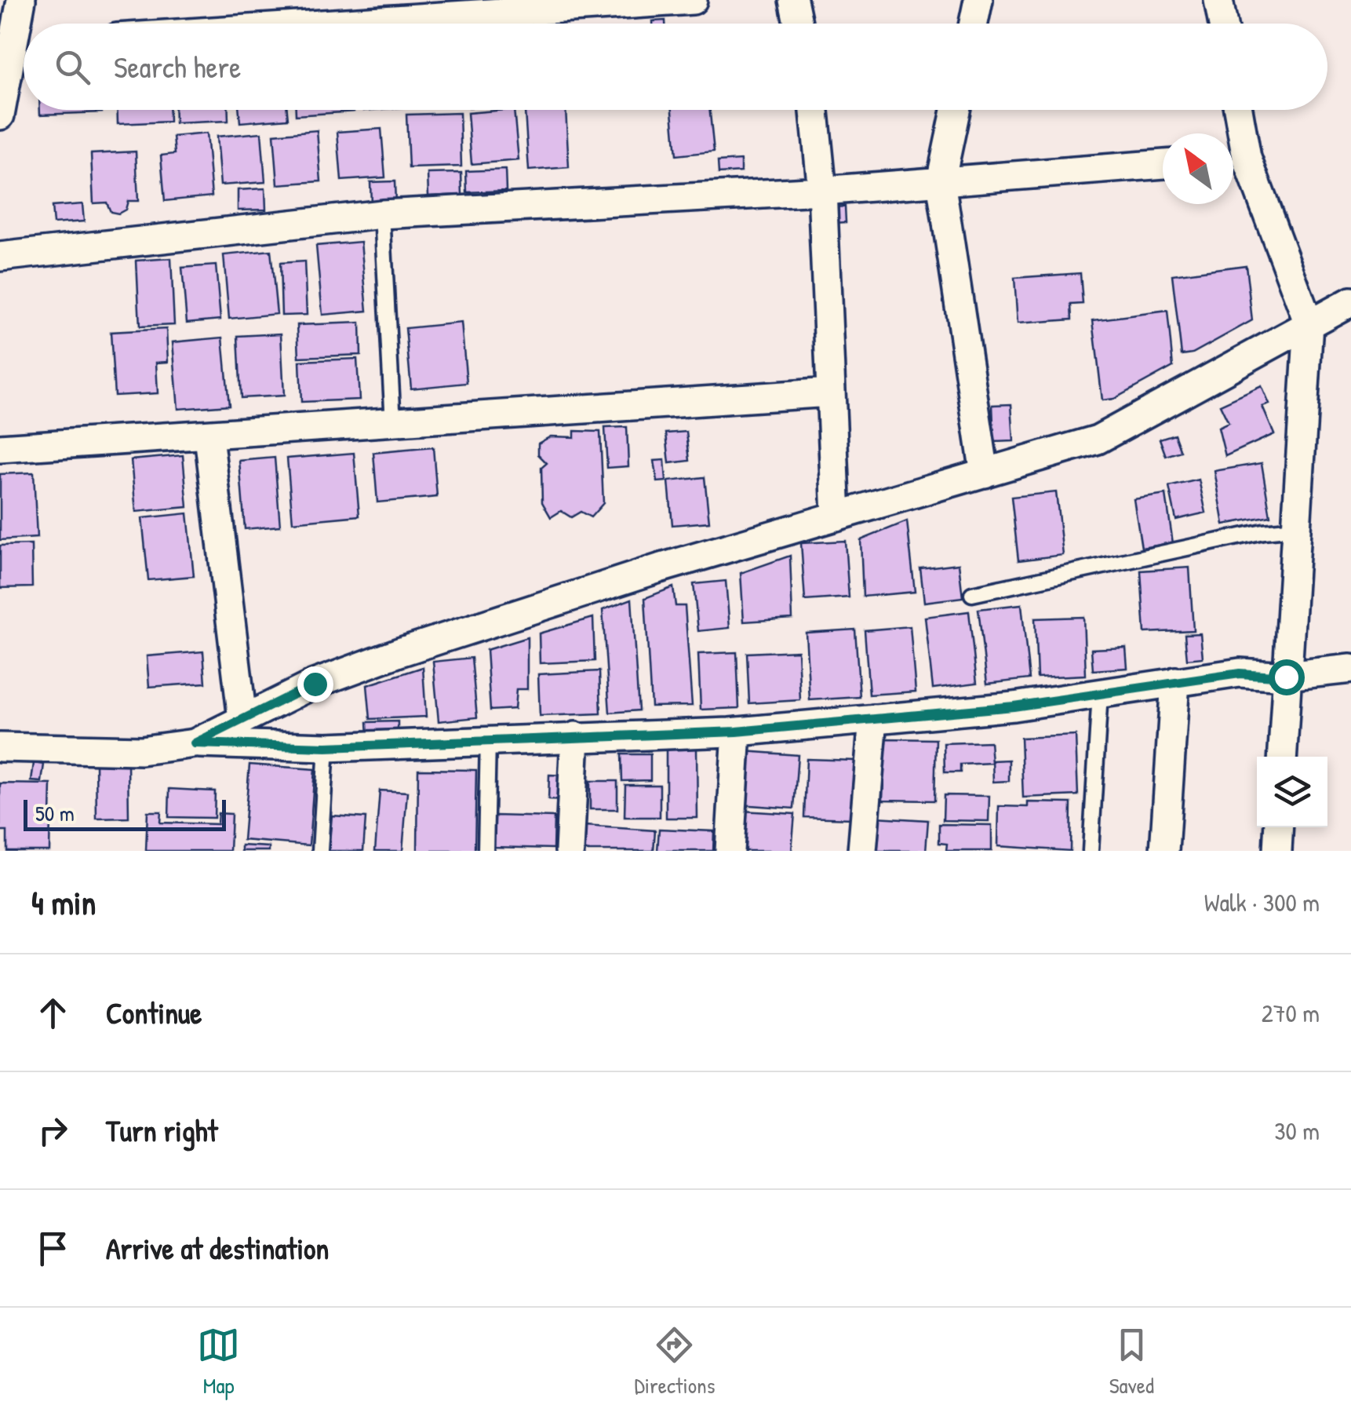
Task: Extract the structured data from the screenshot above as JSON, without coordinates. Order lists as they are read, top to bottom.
{
  "scale_bar": "50 m",
  "north": "top left",
  "page": {
    "search": "Search here",
    "scale": "50 m",
    "heading": ["4 min", "Walk · 300 m"],
    "list": [
      ["Continue", "270 m"],
      ["Turn right", "30 m"],
      "Arrive at destination"
    ],
    "nav": ["Map", "Directions", "Saved"]
  }
}
